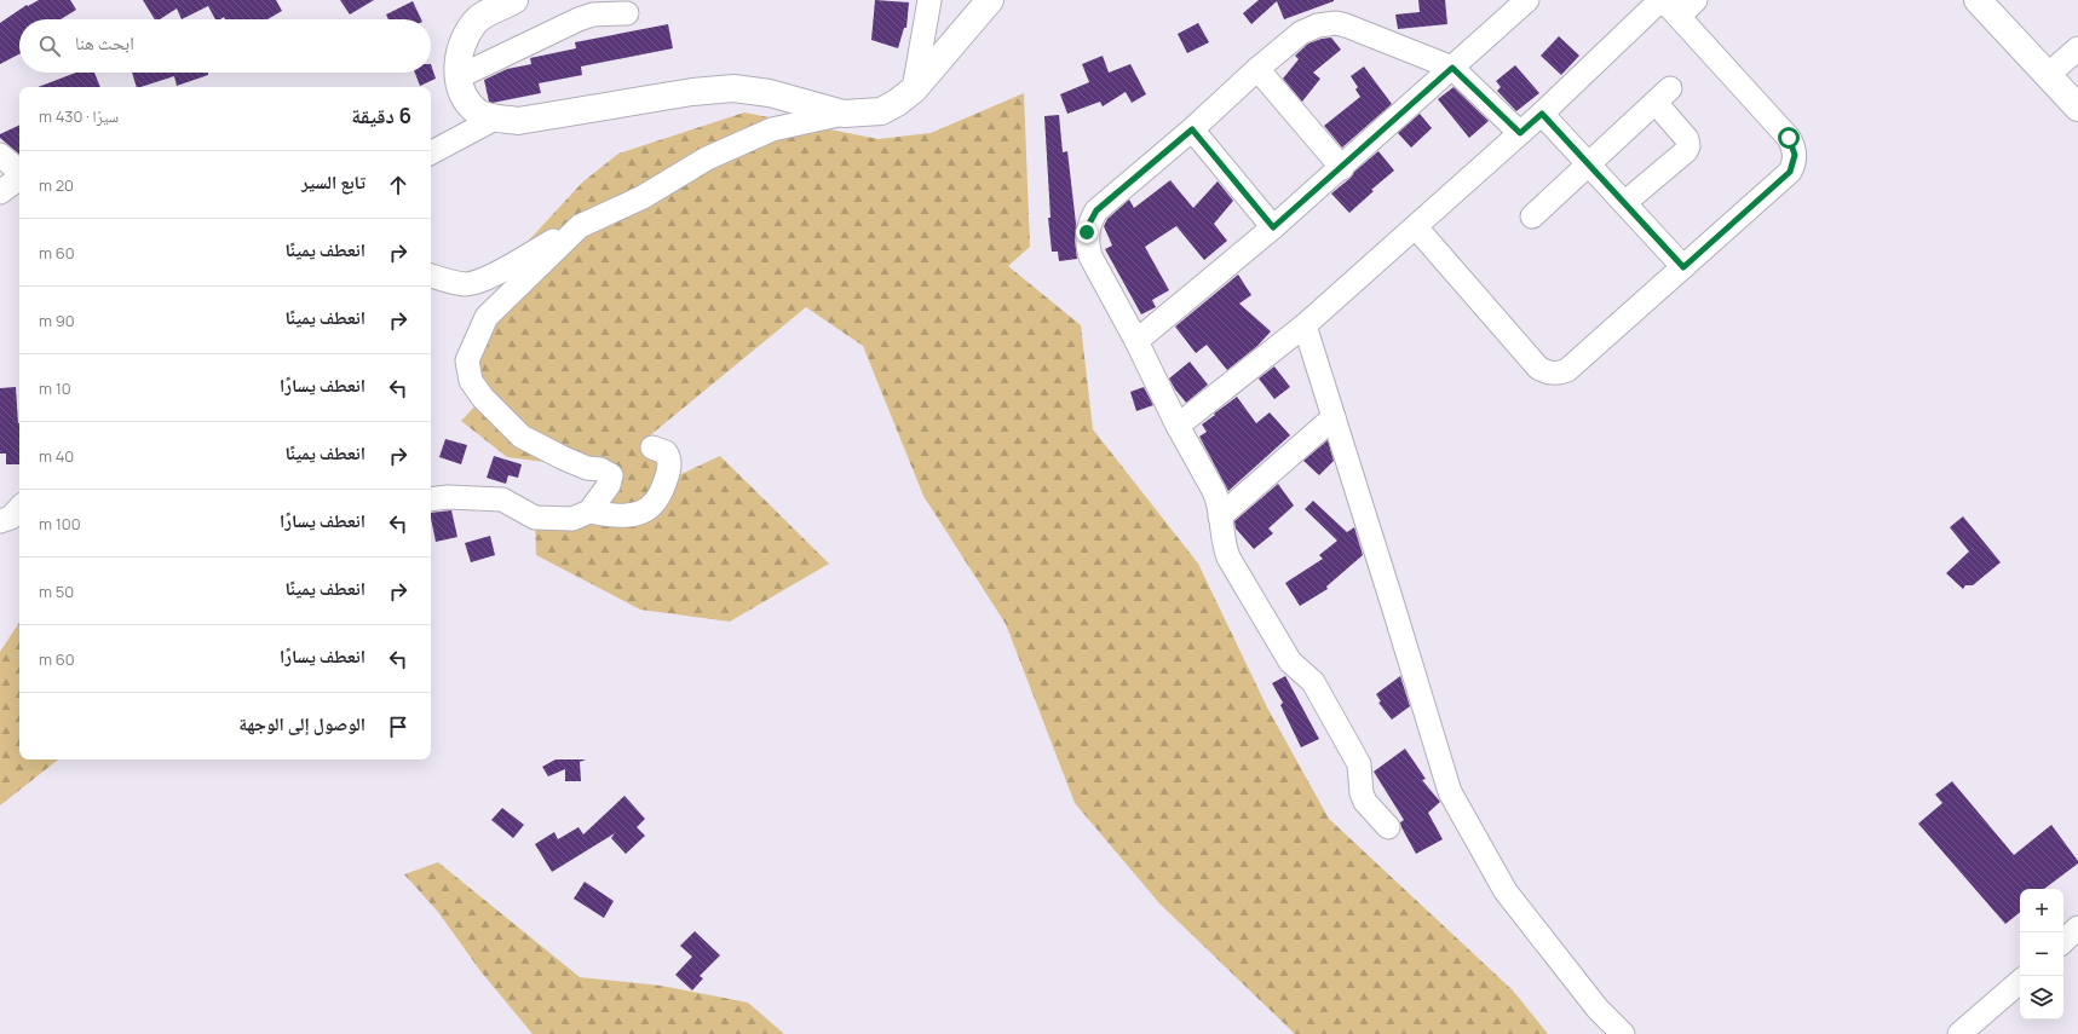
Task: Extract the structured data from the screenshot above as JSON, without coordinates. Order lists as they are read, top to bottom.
{
  "page": {
    "search": "ابحث هنا",
    "heading": ["6 دقيقة", "سيرًا · 430 m"],
    "list": [
      ["تابع السير", "20 m"],
      ["انعطف يمينًا", "60 m"],
      ["انعطف يمينًا", "90 m"],
      ["انعطف يسارًا", "10 m"],
      ["انعطف يمينًا", "40 m"],
      ["انعطف يسارًا", "100 m"],
      ["انعطف يمينًا", "50 m"],
      ["انعطف يسارًا", "60 m"],
      "الوصول إلى الوجهة"
    ],
    "map_buttons": ["+", "−"]
  }
}
